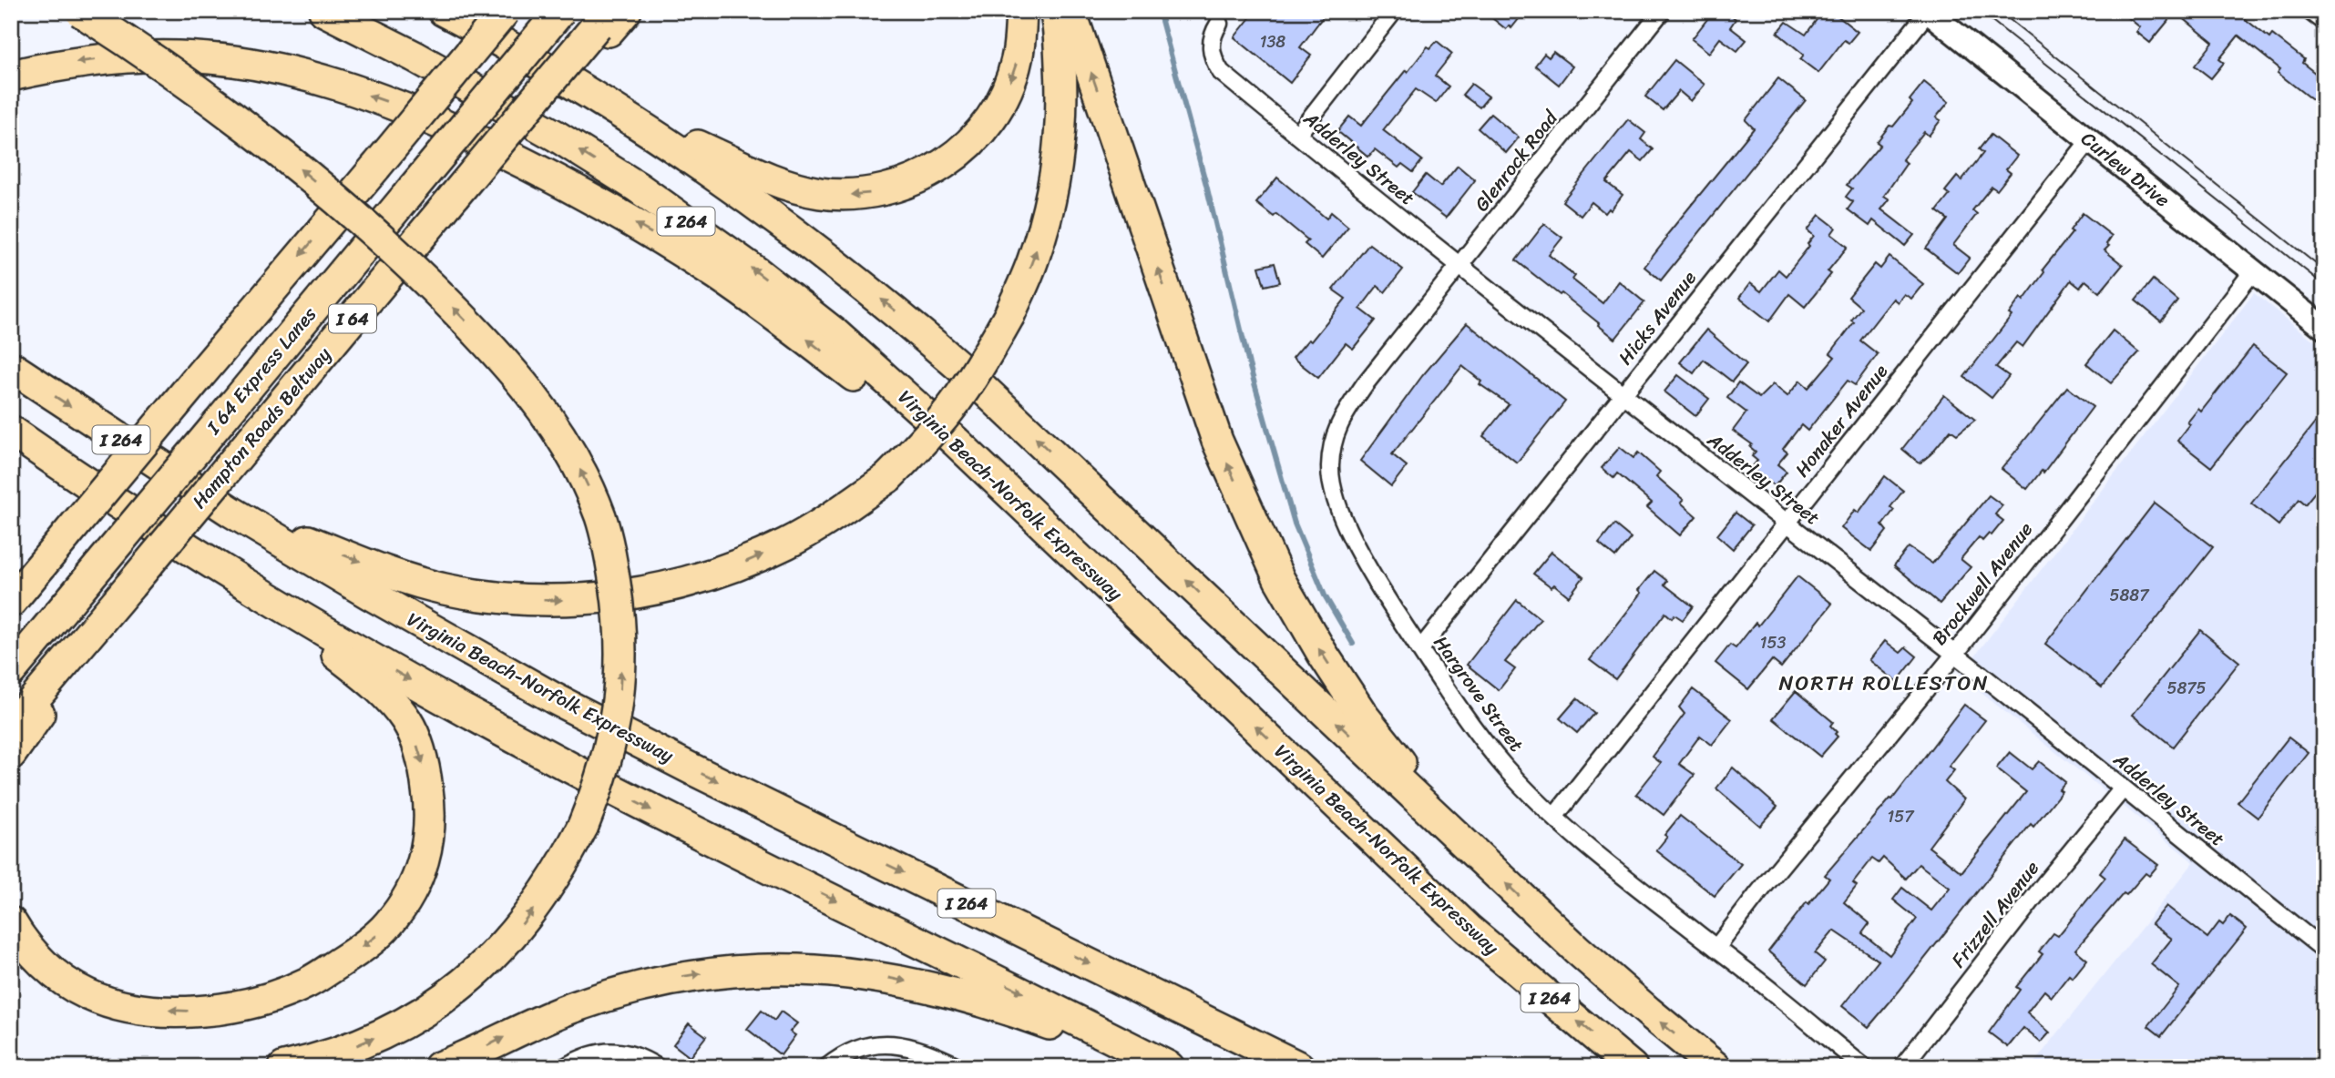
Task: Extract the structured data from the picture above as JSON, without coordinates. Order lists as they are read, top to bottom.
{
  "streets": {
    "highway": [
      "I 264",
      "I 64",
      "I 64 Express Lanes",
      "Hampton Roads Beltway",
      "Virginia Beach-Norfolk Expressway"
    ],
    "street": [
      "Adderley Street",
      "Glenrock Road",
      "Curlew Drive",
      "Hicks Avenue",
      "Honaker Avenue",
      "Brockwell Avenue",
      "Hargrove Street",
      "Frizzell Avenue"
    ]
  },
  "crossings": [
    ["Adderley Street", "Glenrock Road"],
    ["Adderley Street", "Hicks Avenue"],
    ["Adderley Street", "Honaker Avenue"],
    ["Adderley Street", "Brockwell Avenue"],
    ["Adderley Street", "Frizzell Avenue"],
    ["Glenrock Road", "Hargrove Street"],
    ["Curlew Drive", "Hicks Avenue"],
    ["Curlew Drive", "Honaker Avenue"],
    ["Curlew Drive", "Brockwell Avenue"],
    ["Hicks Avenue", "Hargrove Street"],
    ["Honaker Avenue", "Hargrove Street"],
    ["Brockwell Avenue", "Hargrove Street"]
  ],
  "districts": ["NORTH ROLLESTON"],
  "house_numbers": [
    "138",
    "5887",
    "153",
    "5875",
    "157"
  ]
}
